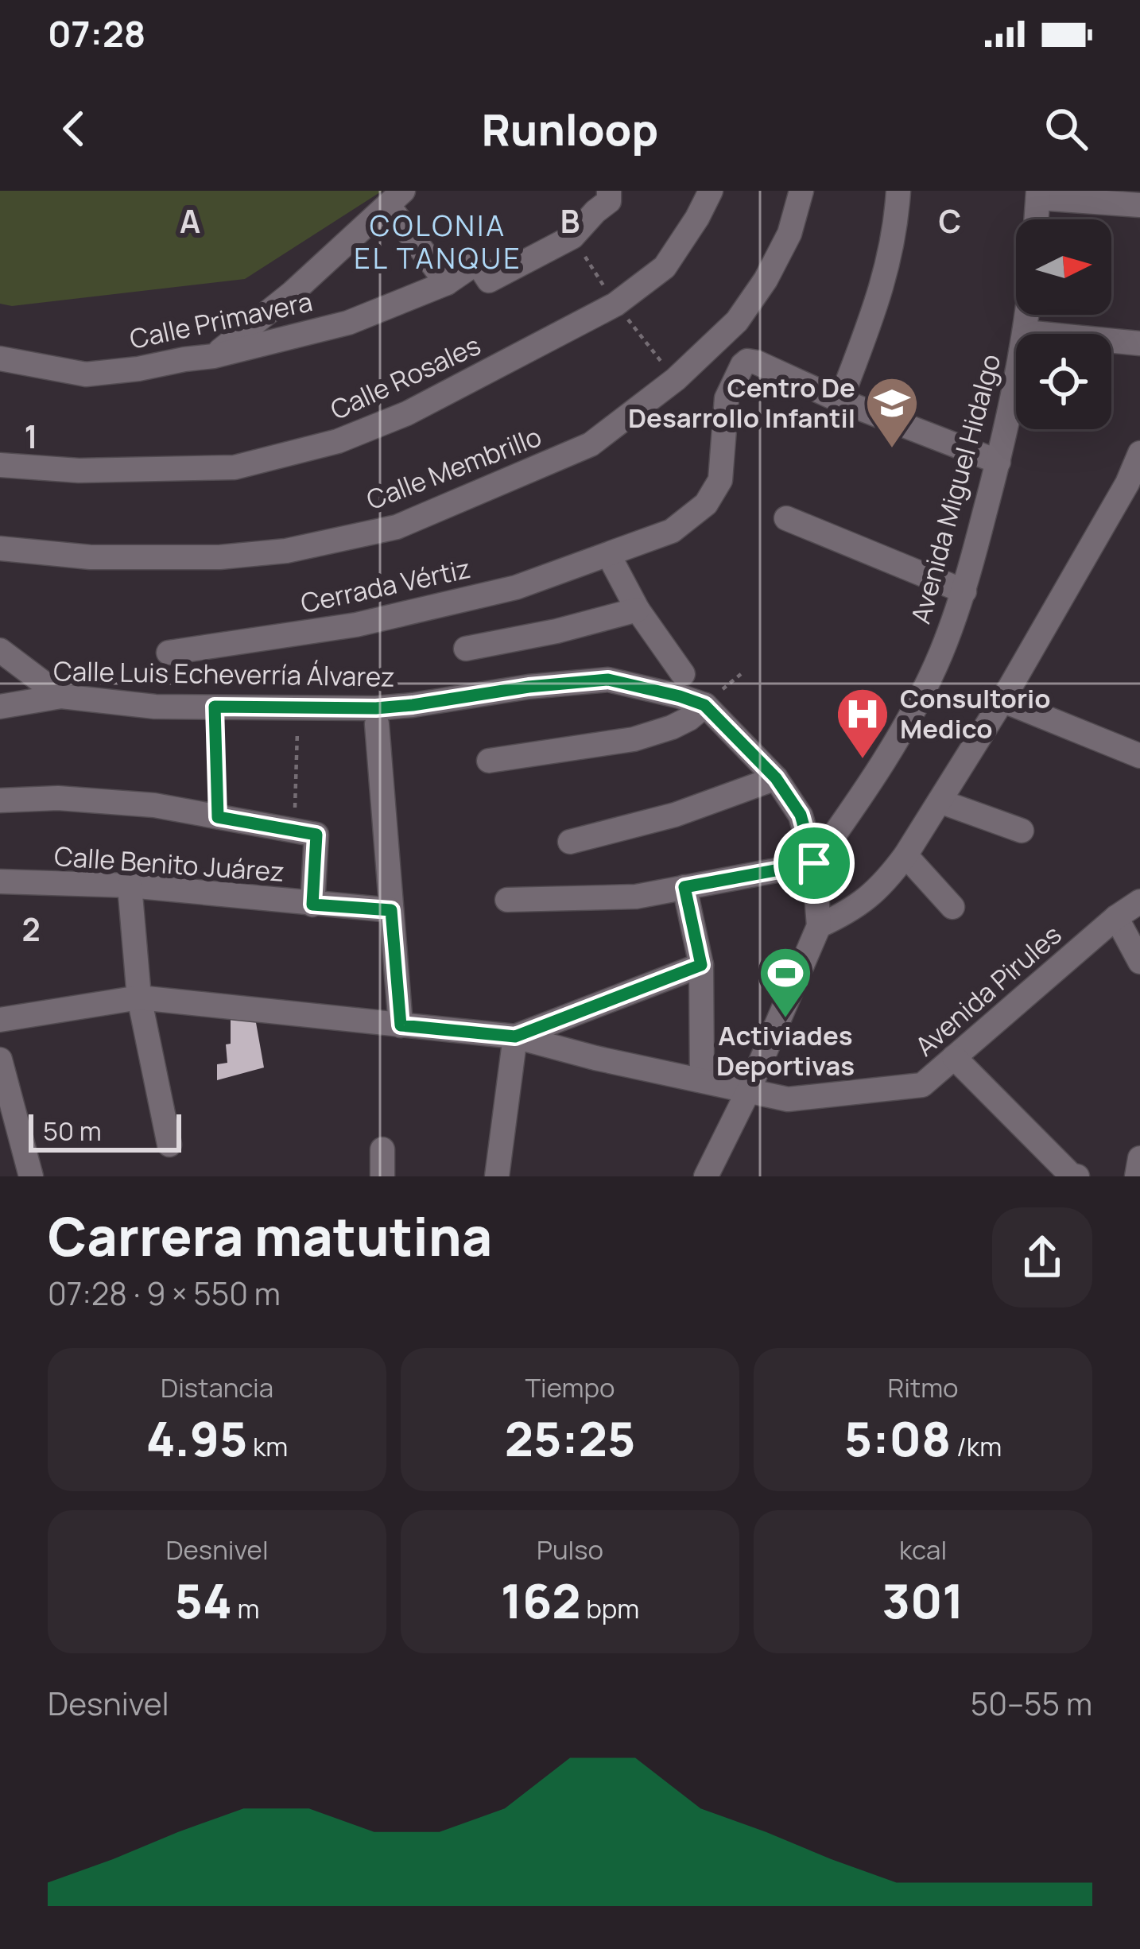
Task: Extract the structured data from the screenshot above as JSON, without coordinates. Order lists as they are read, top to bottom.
{
  "streets": {
    "street": [
      "Calle Primavera",
      "Calle Rosales",
      "Calle Membrillo",
      "Avenida Miguel Hidalgo",
      "Cerrada Vértiz",
      "Calle Luis Echeverría Álvarez",
      "Calle Benito Juárez",
      "Avenida Pirules"
    ]
  },
  "crossings": [
    ["Avenida Miguel Hidalgo", "Calle Luis Echeverría Álvarez"]
  ],
  "districts": ["COLONIA EL TANQUE"],
  "places": {
    "school or university": ["Centro De Desarrollo Infantil"],
    "hospital": ["Consultorio Medico"],
    "sports": ["Activiades Deportivas"]
  },
  "scale_bar": "50 m",
  "north": "right",
  "page": {
    "status": "07:28",
    "header": "Runloop",
    "scale": "50 m",
    "heading": ["Carrera matutina", "07:28 · 9 × 550 m"],
    "stats": [
      ["Distancia", "4.95 km"],
      ["Tiempo", "25:25"],
      ["Ritmo", "5:08 /km"],
      ["Desnivel", "54 m"],
      ["Pulso", "162 bpm"],
      ["kcal", "301"]
    ],
    "chart": ["Desnivel", "50–55 m"]
  },
  "grid": {
    "columns": ["A", "B", "C"],
    "rows": ["1", "2"]
  }
}
